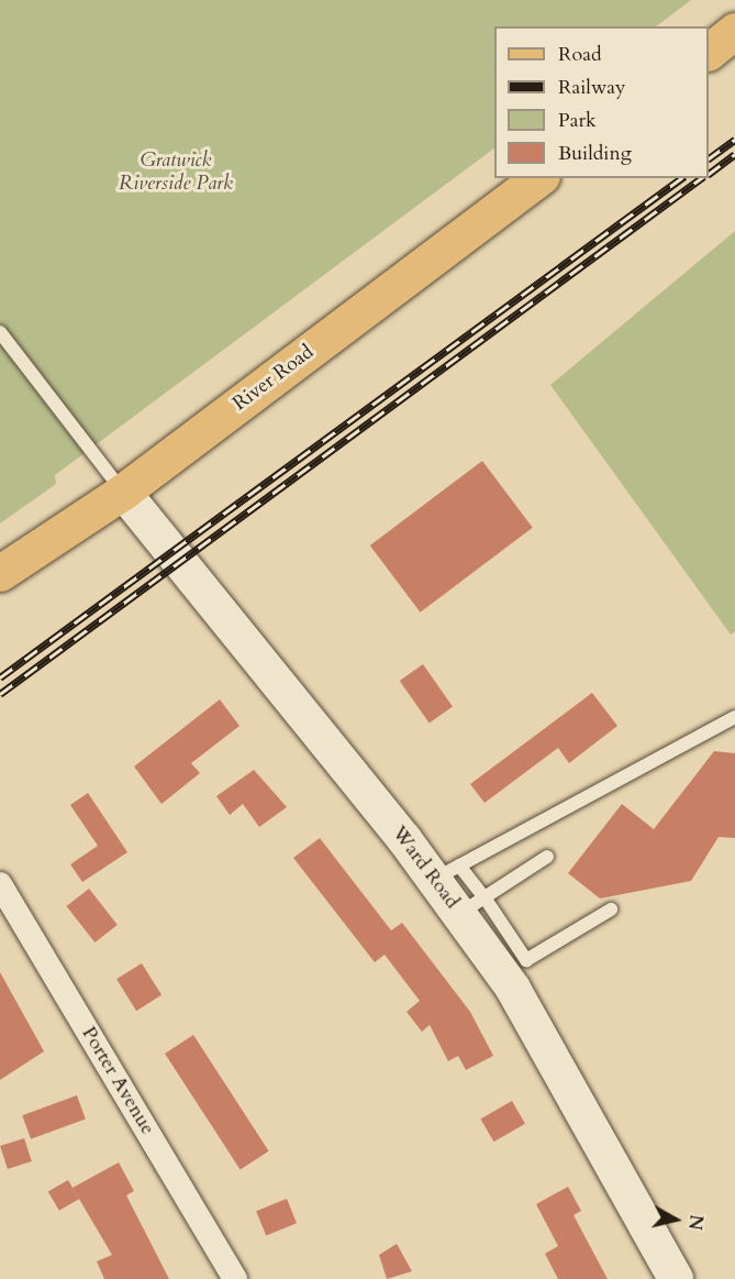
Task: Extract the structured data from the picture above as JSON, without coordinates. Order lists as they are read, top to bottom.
{
  "streets": {
    "main road": ["River Road", "Ward Road"],
    "street": ["Porter Avenue"]
  },
  "crossings": [
    ["River Road", "Ward Road"]
  ],
  "parks": ["Gratwick Riverside Park"],
  "legend": [
    "Road",
    "Railway",
    "Park",
    "Building"
  ],
  "north": "right"
}
